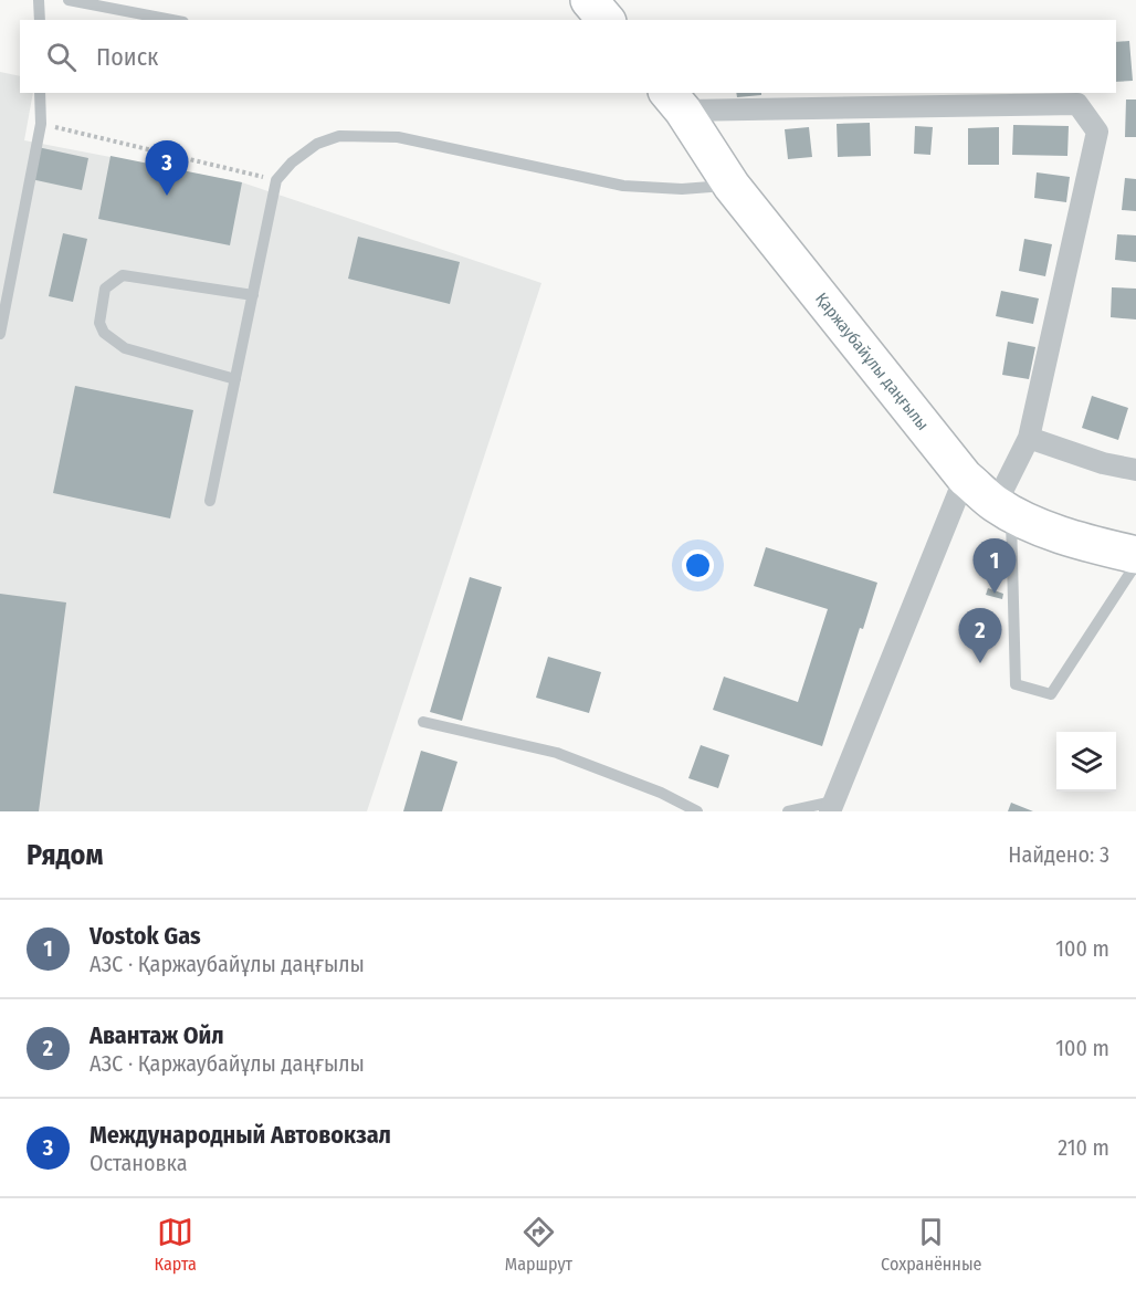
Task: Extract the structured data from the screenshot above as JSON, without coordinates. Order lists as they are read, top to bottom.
{
  "streets": {
    "highway": ["Қаржаубайұлы даңғылы"]
  },
  "page": {
    "search": "Поиск",
    "pins": ["3", "1", "2"],
    "heading": ["Рядом", "Найдено: 3"],
    "list": [
      {
        "mark": "1",
        "name": "Vostok Gas",
        "note": "АЗС · Қаржаубайұлы даңғылы",
        "value": "100 m"
      },
      {
        "mark": "2",
        "name": "Авантаж Ойл",
        "note": "АЗС · Қаржаубайұлы даңғылы",
        "value": "100 m"
      },
      {
        "mark": "3",
        "name": "Международный Автовокзал",
        "note": "Остановка",
        "value": "210 m"
      }
    ],
    "nav": ["Карта", "Маршрут", "Сохранённые"]
  }
}
